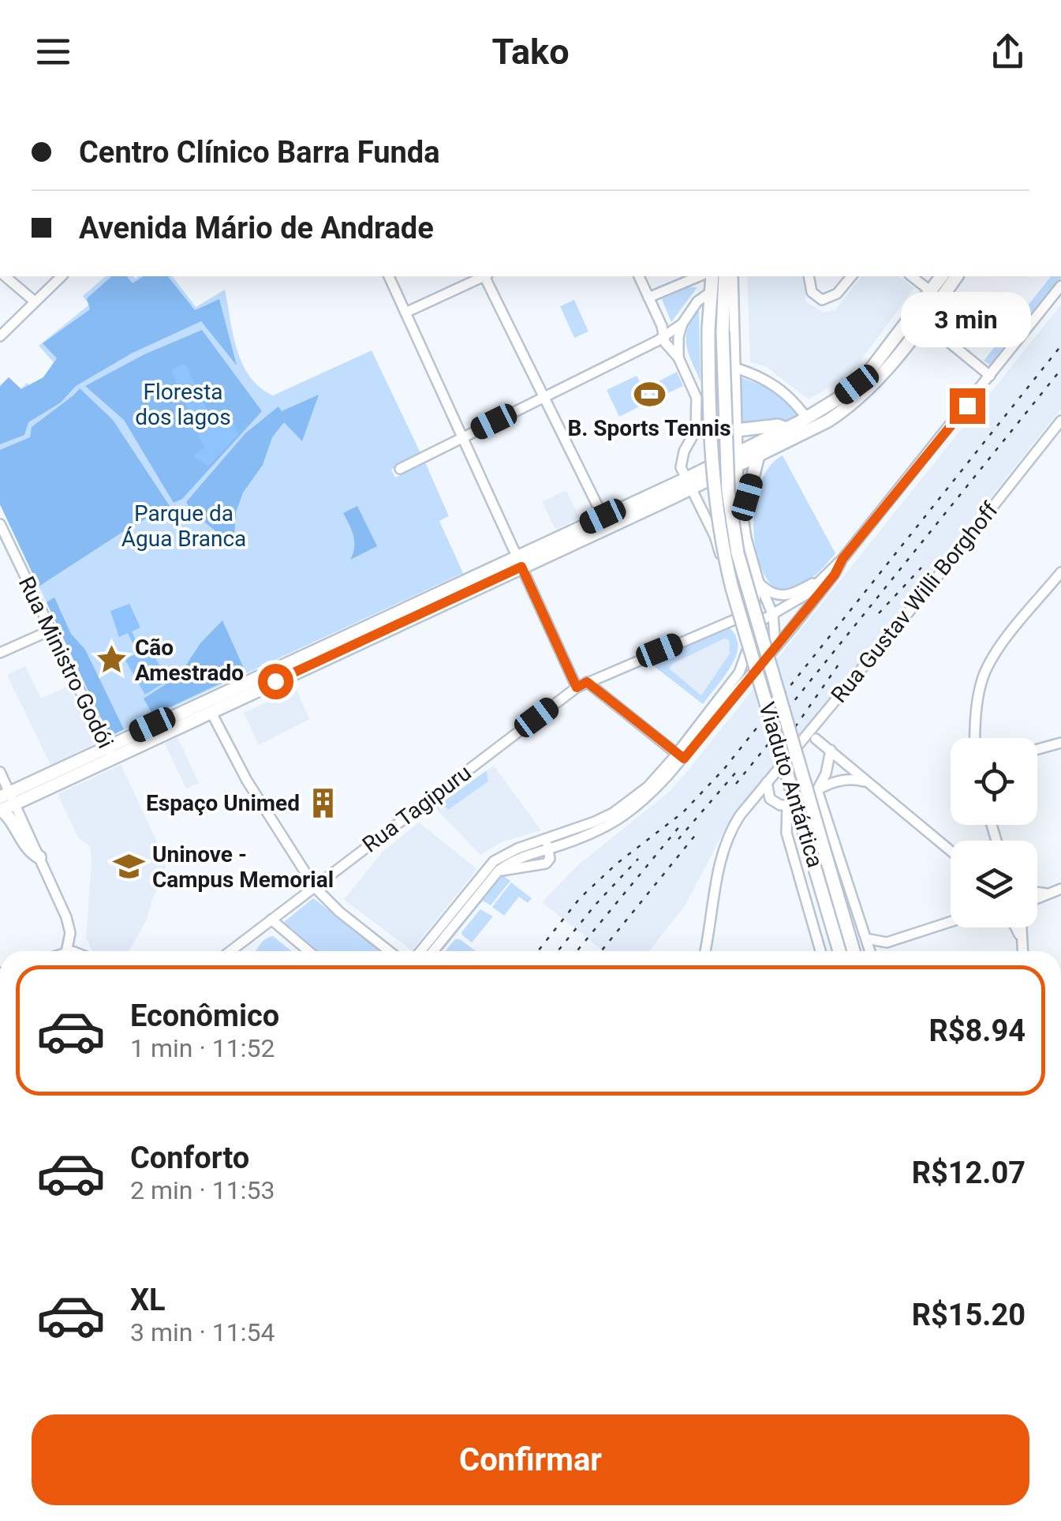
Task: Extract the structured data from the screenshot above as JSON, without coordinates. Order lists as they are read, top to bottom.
{
  "streets": {
    "main road": ["Viaduto Antártica"],
    "street": ["Rua Gustav Willi Borghoff", "Rua Ministro Godói", "Rua Tagipuru"]
  },
  "parks": ["Floresta dos lagos", "Parque da Água Branca"],
  "places": {
    "sports": ["B. Sports Tennis"],
    "place": ["Cão Amestrado"],
    "building": ["Espaço Unimed"],
    "school or university": ["Uninove - Campus Memorial"]
  },
  "page": {
    "header": "Tako",
    "banner": ["Centro Clínico Barra Funda", "Avenida Mário de Andrade"],
    "bubble": "3 min",
    "list": [
      {
        "name": "Econômico",
        "note": "1 min · 11:52",
        "value": "R$8.94"
      },
      {
        "name": "Conforto",
        "note": "2 min · 11:53",
        "value": "R$12.07"
      },
      {
        "name": "XL",
        "note": "3 min · 11:54",
        "value": "R$15.20"
      }
    ],
    "buttons": "Confirmar"
  }
}
